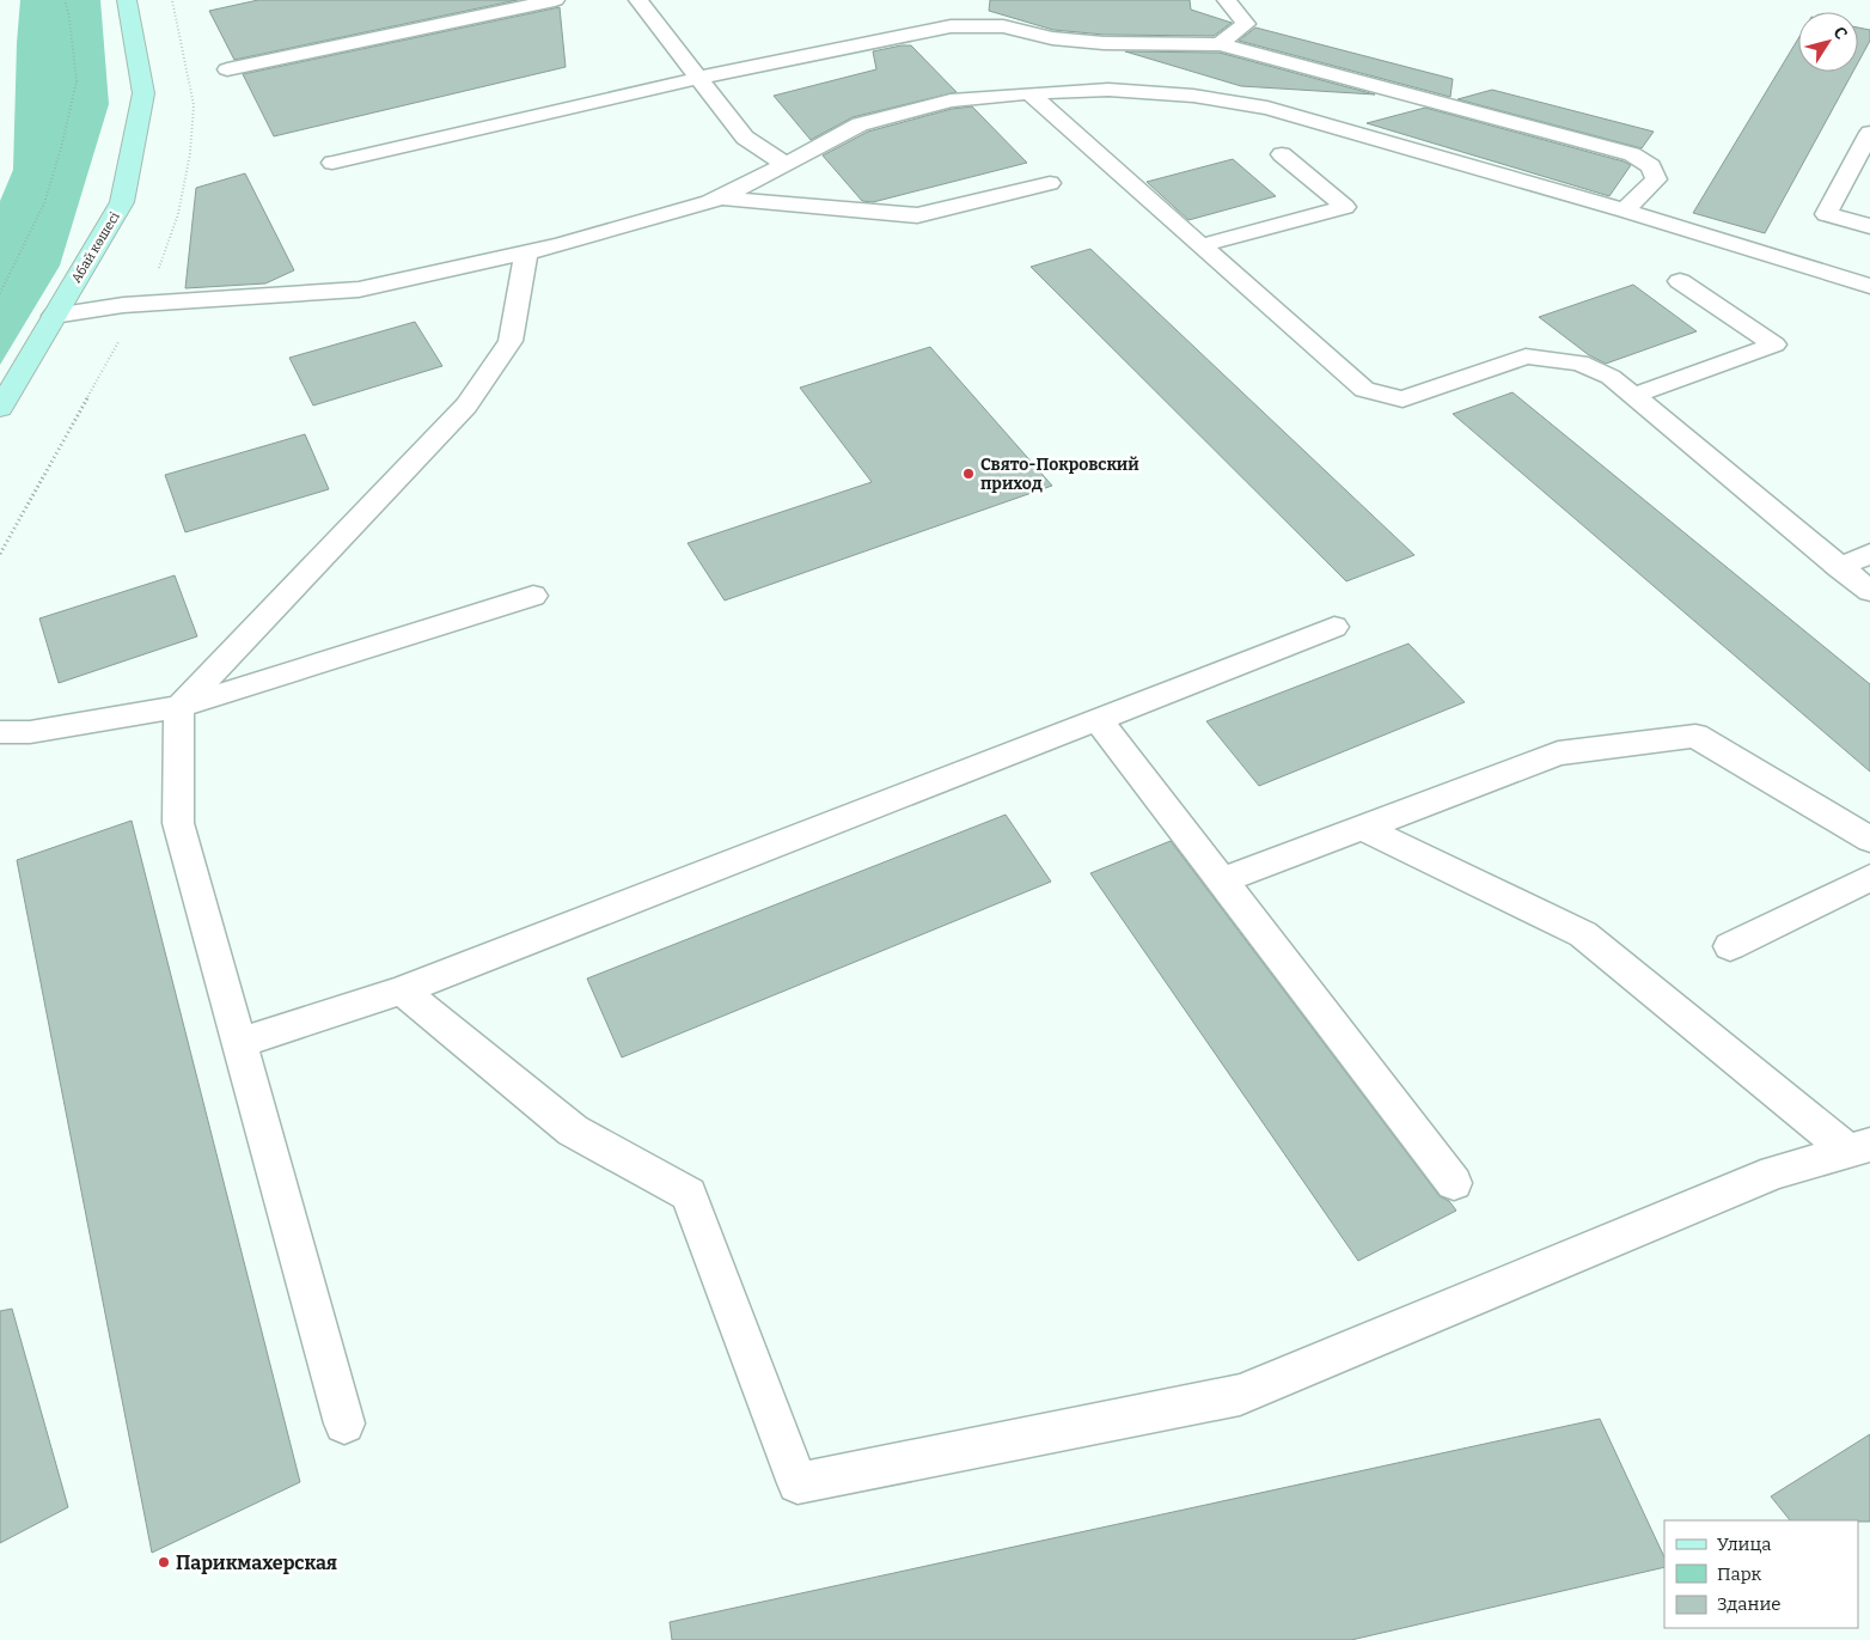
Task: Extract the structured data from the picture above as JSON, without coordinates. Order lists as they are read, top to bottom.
{
  "streets": {
    "street": ["Абай көшесі"]
  },
  "places": ["Свято-Покровский приход", "Парикмахерская"],
  "legend": ["Улица", "Парк", "Здание"],
  "north": "top right"
}
